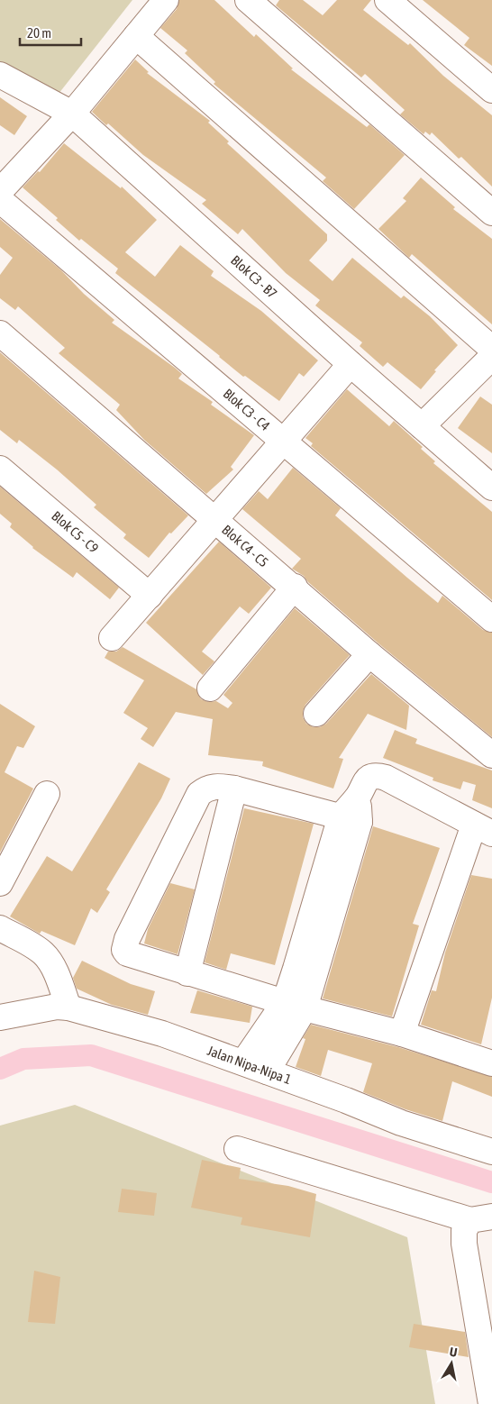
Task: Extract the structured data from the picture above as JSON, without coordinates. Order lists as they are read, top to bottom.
{
  "streets": {
    "street": [
      "Blok C3 - B7",
      "Blok C3 - C4",
      "Blok C5 - C9",
      "Blok C4 - C5",
      "Jalan Nipa-Nipa 1"
    ]
  },
  "scale_bar": "20 m",
  "north": "top"
}
